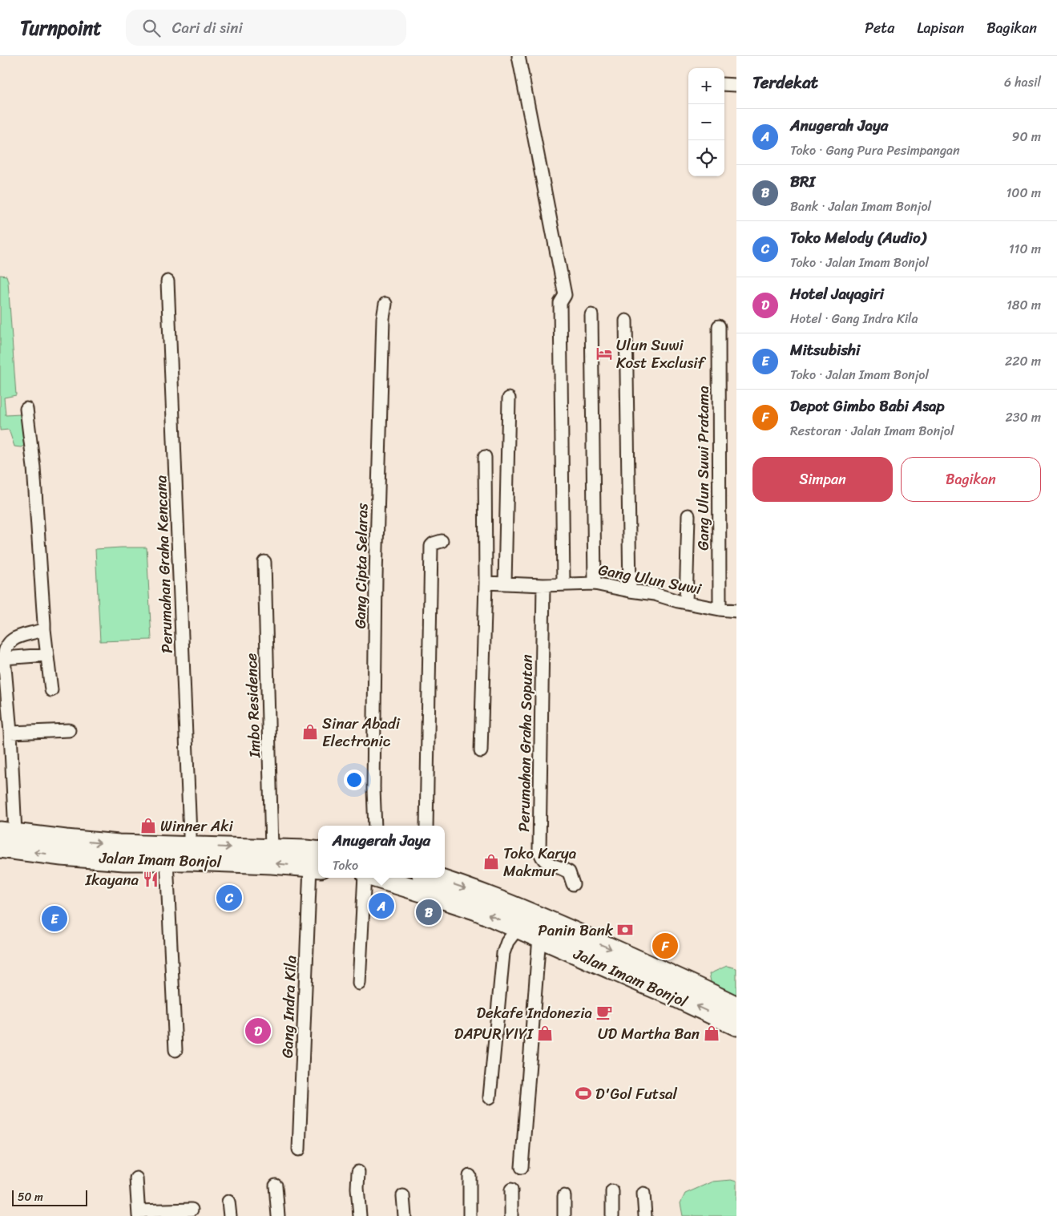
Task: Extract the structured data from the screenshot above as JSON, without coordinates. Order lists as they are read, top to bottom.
{
  "streets": {
    "highway": ["Jalan Imam Bonjol"],
    "street": [
      "Gang Ulun Suwi Pratama",
      "Perumahan Graha Kencana",
      "Gang Cipta Selaras",
      "Gang Ulun Suwi",
      "Imbo Residence",
      "Perumahan Graha Soputan",
      "Gang Indra Kila"
    ]
  },
  "crossings": [
    ["Gang Ulun Suwi Pratama", "Gang Ulun Suwi"],
    ["Perumahan Graha Kencana", "Jalan Imam Bonjol"],
    ["Gang Ulun Suwi", "Perumahan Graha Soputan"],
    ["Imbo Residence", "Jalan Imam Bonjol"],
    ["Jalan Imam Bonjol", "Gang Indra Kila"]
  ],
  "places": {
    "hotel": ["Ulun Suwi Kost Exclusif"],
    "shop": [
      "Sinar Abadi Electronic",
      "Winner Aki",
      "Toko Karya Makmur",
      "DAPUR YIYI",
      "UD Martha Ban"
    ],
    "restaurant": ["Ikayana"],
    "bank": ["Panin Bank"],
    "cafe": ["Dekafe Indonezia"],
    "sports": ["D'Gol Futsal"]
  },
  "scale_bar": "50 m",
  "page": {
    "header": "Turnpoint",
    "search": "Cari di sini",
    "nav": ["Peta", "Lapisan", "Bagikan"],
    "heading": ["Terdekat", "6 hasil"],
    "map_buttons": ["+", "−"],
    "list": [
      {
        "mark": "A",
        "name": "Anugerah Jaya",
        "note": "Toko · Gang Pura Pesimpangan",
        "value": "90 m"
      },
      {
        "mark": "B",
        "name": "BRI",
        "note": "Bank · Jalan Imam Bonjol",
        "value": "100 m"
      },
      {
        "mark": "C",
        "name": "Toko Melody (Audio)",
        "note": "Toko · Jalan Imam Bonjol",
        "value": "110 m"
      },
      {
        "mark": "D",
        "name": "Hotel Jayagiri",
        "note": "Hotel · Gang Indra Kila",
        "value": "180 m"
      },
      {
        "mark": "E",
        "name": "Mitsubishi",
        "note": "Toko · Jalan Imam Bonjol",
        "value": "220 m"
      },
      {
        "mark": "F",
        "name": "Depot Gimbo Babi Asap",
        "note": "Restoran · Jalan Imam Bonjol",
        "value": "230 m"
      }
    ],
    "buttons": ["Simpan", "Bagikan"],
    "popup": ["Anugerah Jaya", "Toko"],
    "pins": [
      "C",
      "A",
      "B",
      "E",
      "F",
      "D"
    ],
    "scale": "50 m"
  }
}
